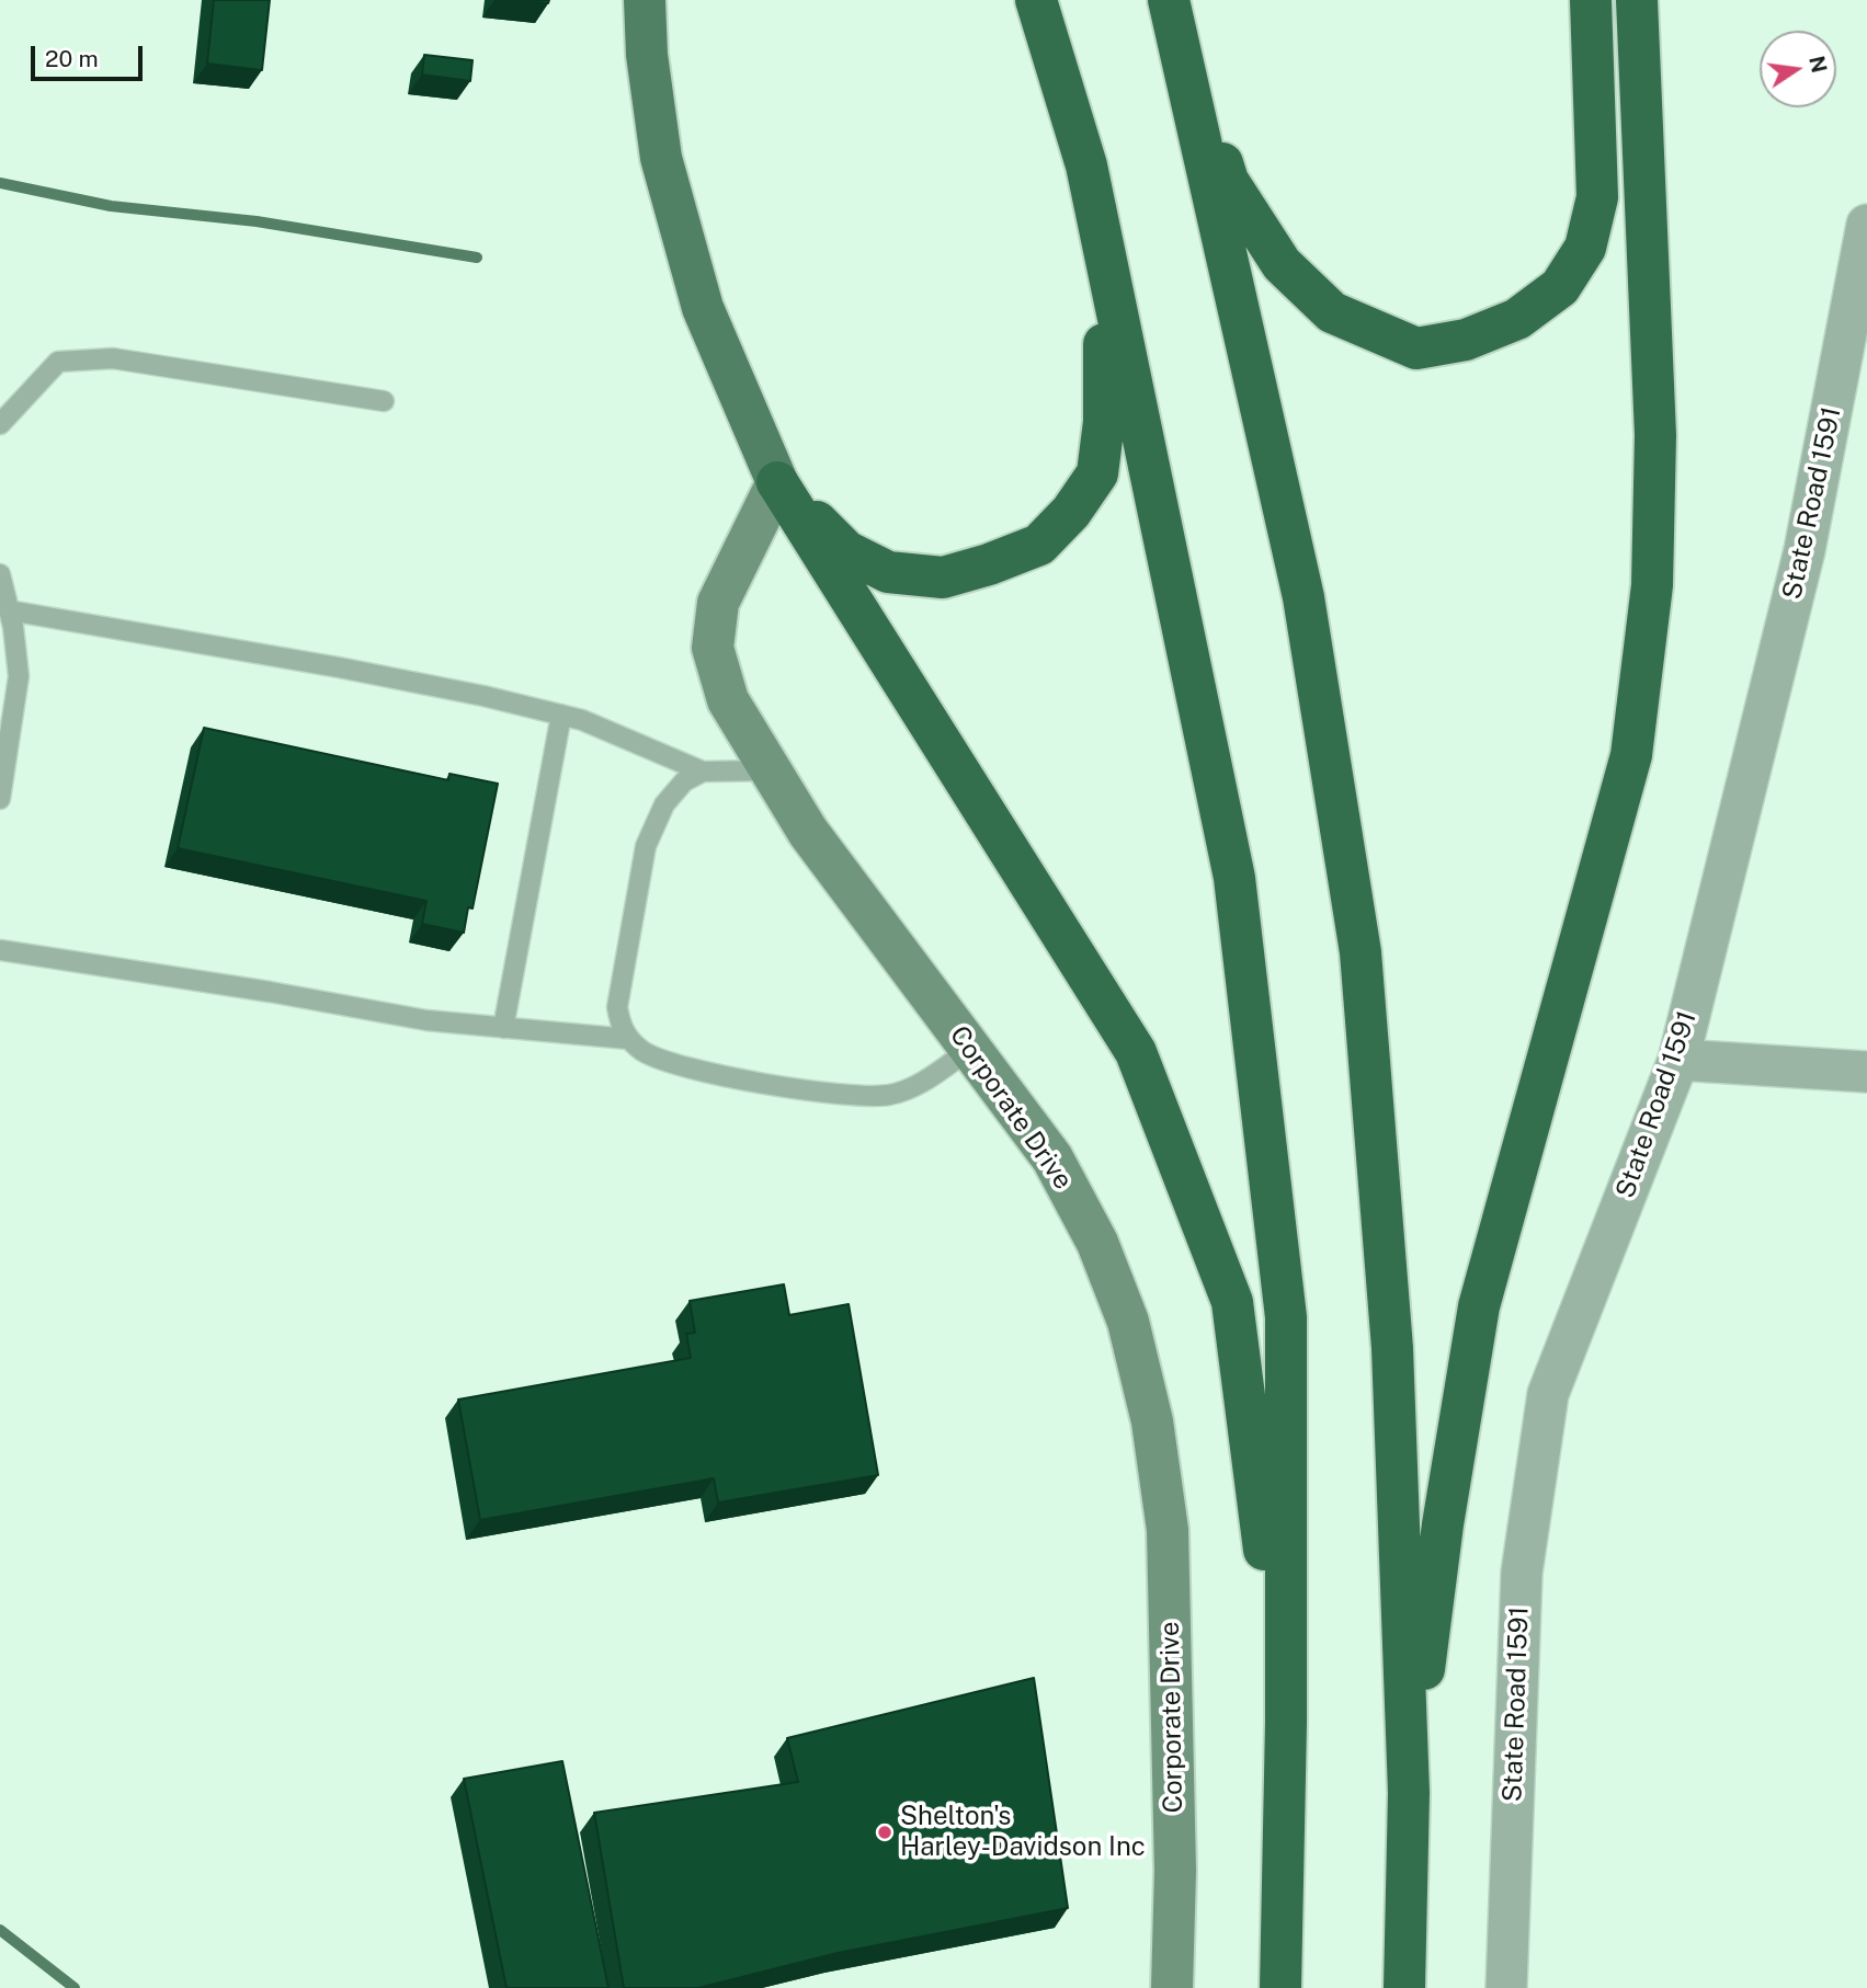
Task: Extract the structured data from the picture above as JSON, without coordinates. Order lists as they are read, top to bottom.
{
  "streets": {
    "street": ["State Road 1591", "Corporate Drive"]
  },
  "places": ["Shelton's Harley-Davidson Inc"],
  "scale_bar": "20 m",
  "north": "right"
}
